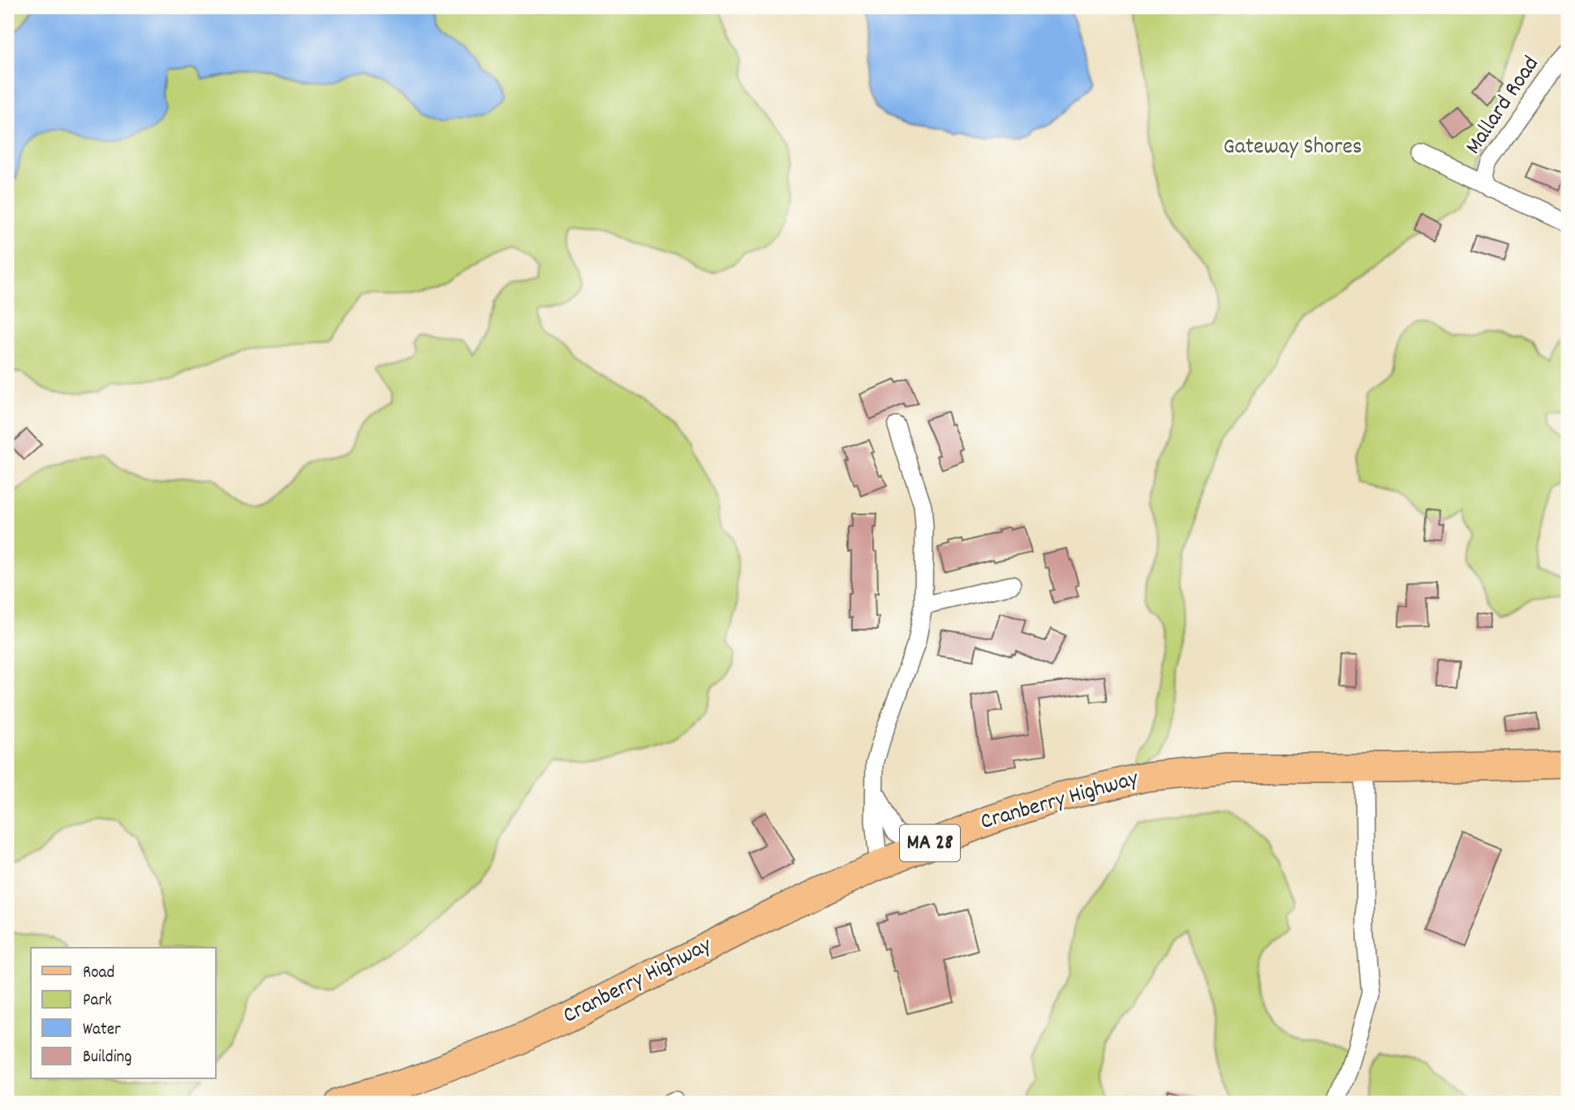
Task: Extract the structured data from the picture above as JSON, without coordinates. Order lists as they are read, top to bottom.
{
  "streets": {
    "main road": ["Cranberry Highway", "MA 28"],
    "street": ["Mallard Road"]
  },
  "parks": ["Gateway Shores"],
  "legend": [
    "Road",
    "Park",
    "Water",
    "Building"
  ]
}
